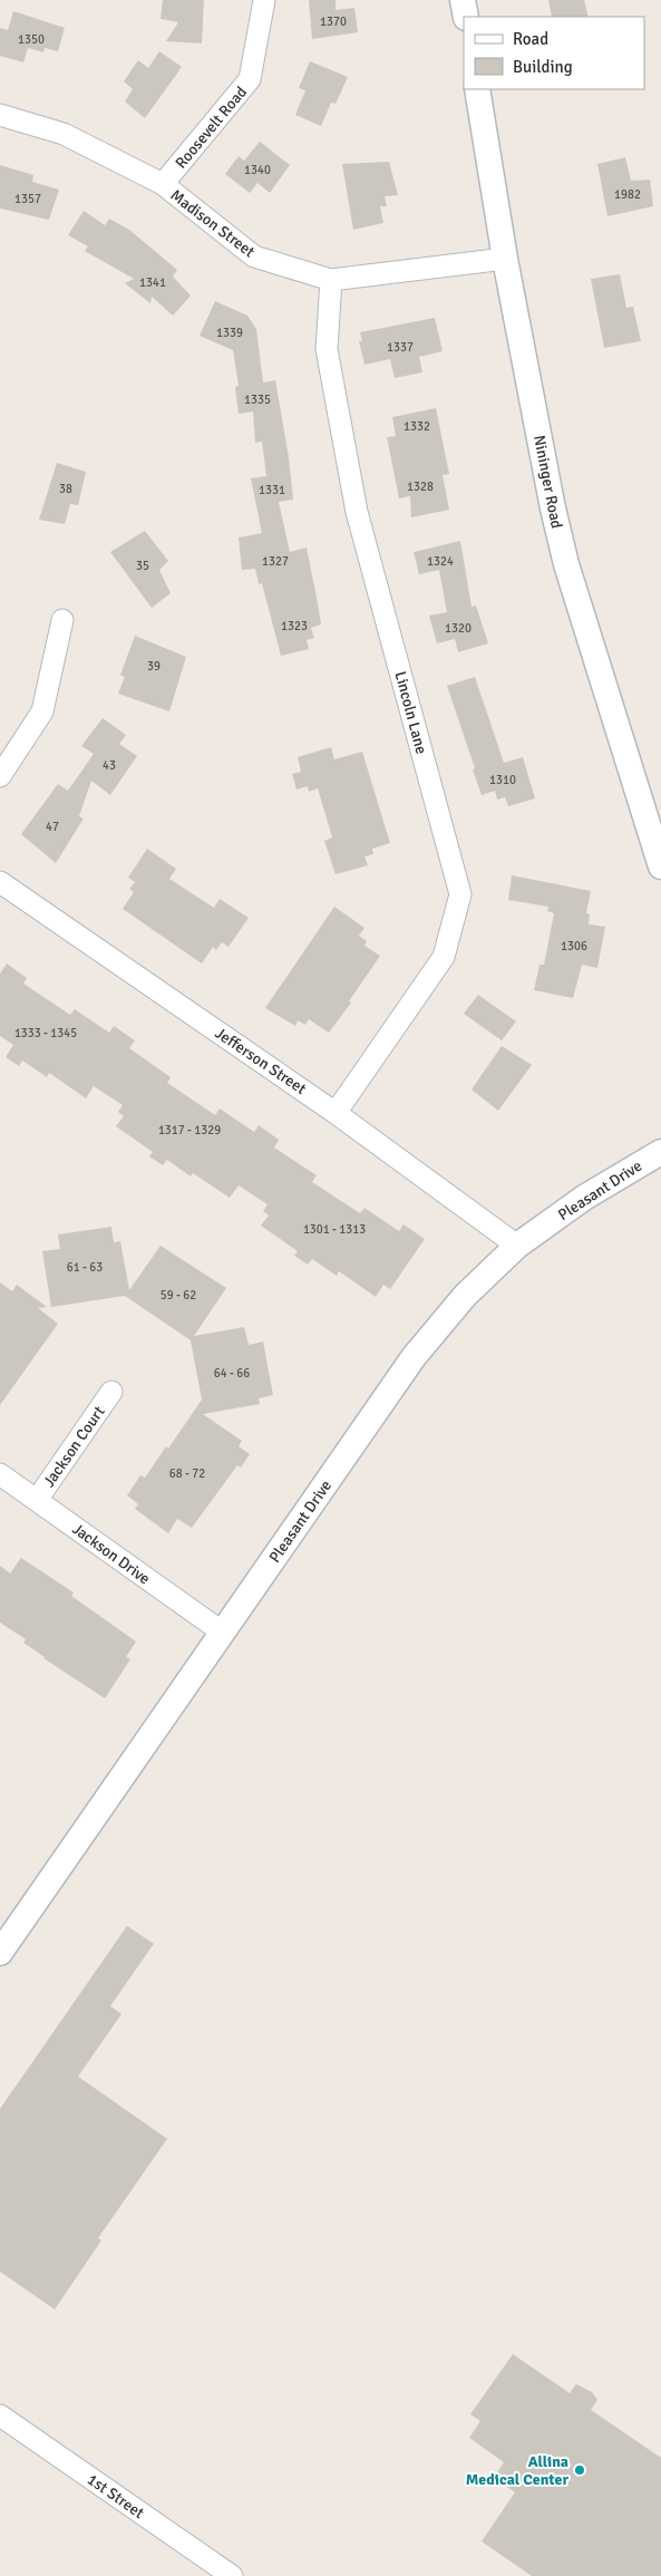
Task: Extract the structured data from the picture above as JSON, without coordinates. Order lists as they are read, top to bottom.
{
  "streets": {
    "street": [
      "Roosevelt Road",
      "Madison Street",
      "Nininger Road",
      "Lincoln Lane",
      "Jefferson Street",
      "Pleasant Drive",
      "Jackson Court",
      "Jackson Drive",
      "1st Street"
    ]
  },
  "crossings": [
    ["Roosevelt Road", "Madison Street"],
    ["Madison Street", "Nininger Road"],
    ["Madison Street", "Lincoln Lane"],
    ["Lincoln Lane", "Jefferson Street"],
    ["Jefferson Street", "Pleasant Drive"],
    ["Pleasant Drive", "Jackson Drive"],
    ["Jackson Court", "Jackson Drive"]
  ],
  "places": ["Allina Medical Center"],
  "house_numbers": [
    "1370",
    "1350",
    "1340",
    "1982",
    "1357",
    "1341",
    "1339",
    "1337",
    "1335",
    "1332",
    "1328",
    "38",
    "1331",
    "1327",
    "1324",
    "35",
    "1323",
    "1320",
    "39",
    "43",
    "1310",
    "47",
    "1306",
    "1333 - 1345",
    "1317 - 1329",
    "1301 - 1313",
    "61 - 63",
    "59 - 62",
    "64 - 66",
    "68 - 72"
  ],
  "legend": ["Road", "Building"]
}
